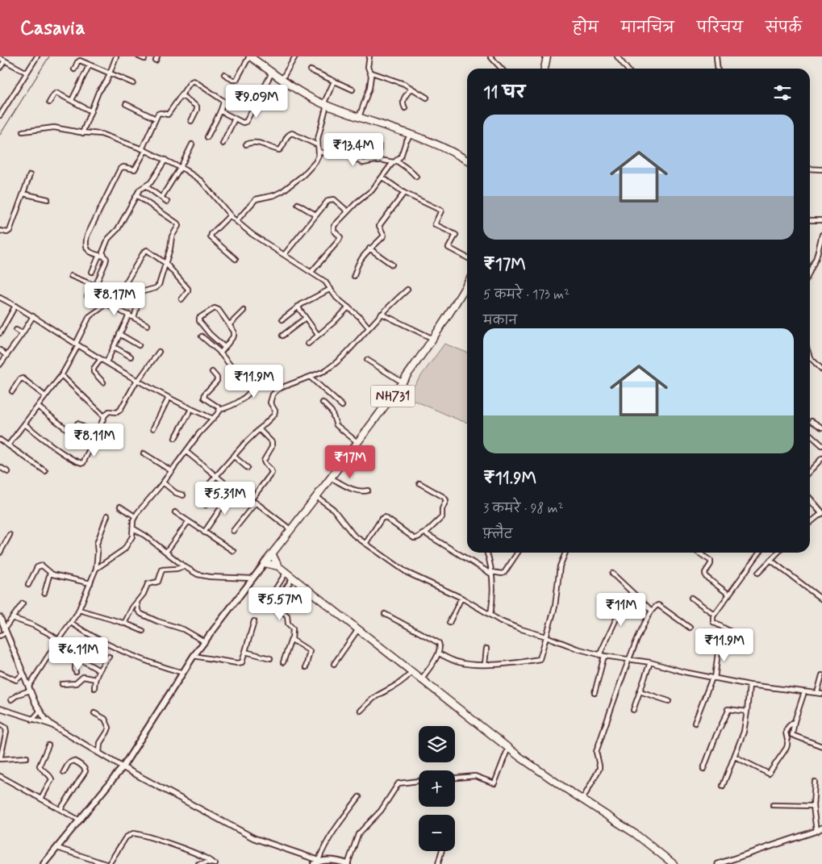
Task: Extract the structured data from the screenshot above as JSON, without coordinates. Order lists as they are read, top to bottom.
{
  "streets": {
    "highway": ["NH731"]
  },
  "page": {
    "header": "Casavia",
    "nav": [
      "होम",
      "मानचित्र",
      "परिचय",
      "संपर्क"
    ],
    "heading": "11 घर",
    "price": [
      "₹9.09M",
      "₹13.4M",
      "₹8.17M",
      "₹11.9M",
      "₹8.11M",
      "₹17M",
      "₹5.31M",
      "₹5.57M",
      "₹11M",
      "₹11.9M",
      "₹6.11M"
    ],
    "list": [
      {
        "name": "₹17M",
        "note": "5 कमरे · 173 m² · मकान"
      },
      {
        "name": "₹11.9M",
        "note": "3 कमरे · 98 m² · फ़्लैट"
      }
    ],
    "map_buttons": ["+", "−"]
  }
}
